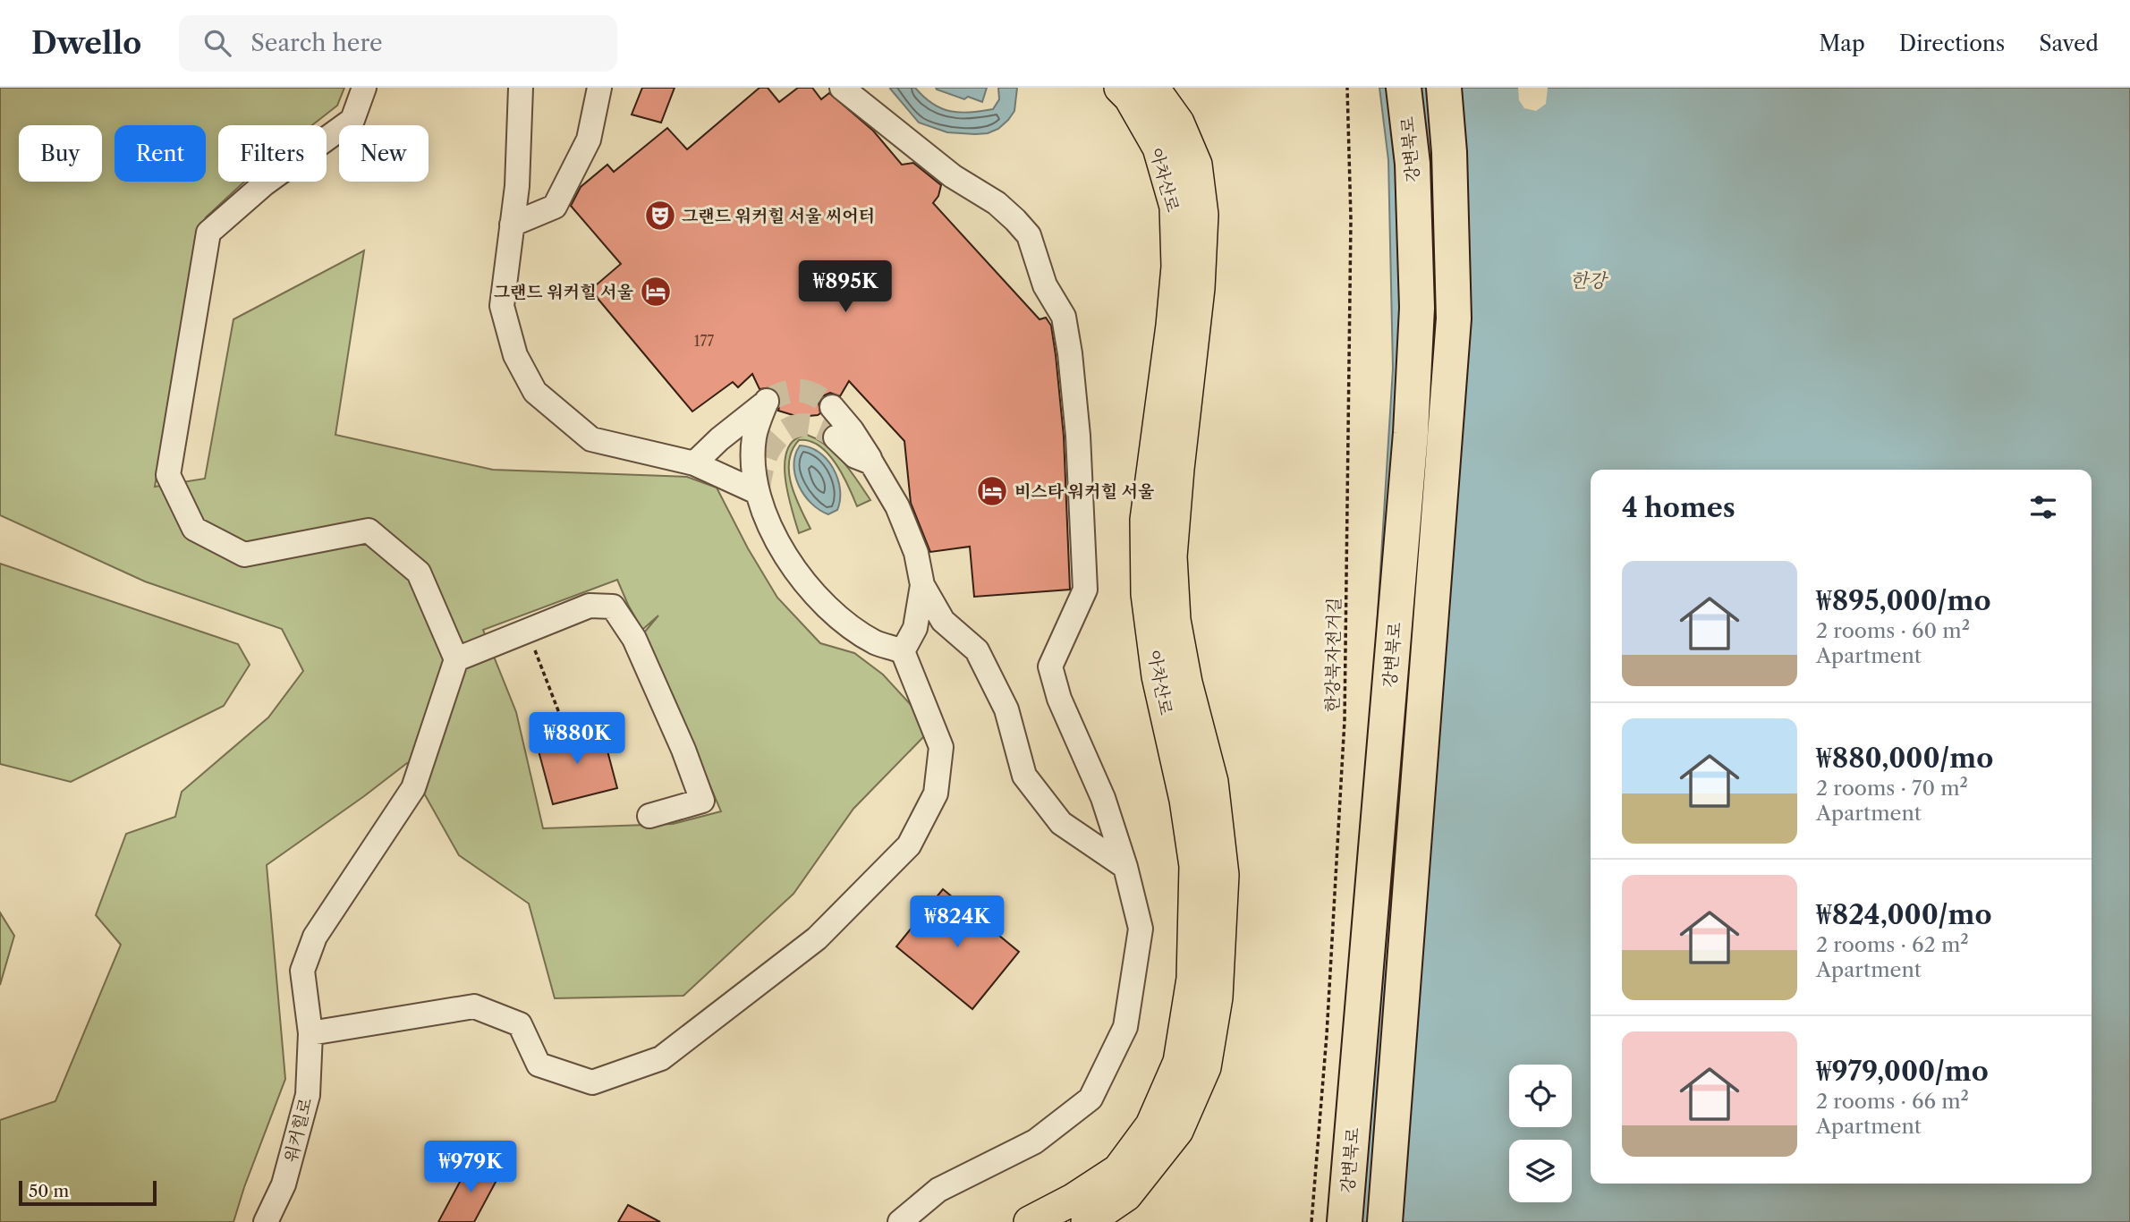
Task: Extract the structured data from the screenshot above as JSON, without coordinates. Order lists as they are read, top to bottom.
{
  "streets": {
    "highway": ["강변북로"],
    "main road": ["아차산로"],
    "street": ["워커힐로"],
    "path": ["한강북자전거길"]
  },
  "water": ["한강"],
  "places": {
    "theatre": ["그랜드 워커힐 서울 씨어터"],
    "hotel": ["그랜드 워커힐 서울", "비스타 워커힐 서울"]
  },
  "house_numbers": ["177"],
  "scale_bar": "50 m",
  "page": {
    "header": "Dwello",
    "search": "Search here",
    "nav": ["Map", "Directions", "Saved"],
    "chip": [
      "Buy",
      "Rent",
      "Filters",
      "New"
    ],
    "price": [
      "₩895K",
      "₩880K",
      "₩824K",
      "₩979K"
    ],
    "heading": "4 homes",
    "list": [
      {
        "name": "₩895,000/mo",
        "note": "2 rooms · 60 m² · Apartment"
      },
      {
        "name": "₩880,000/mo",
        "note": "2 rooms · 70 m² · Apartment"
      },
      {
        "name": "₩824,000/mo",
        "note": "2 rooms · 62 m² · Apartment"
      },
      {
        "name": "₩979,000/mo",
        "note": "2 rooms · 66 m² · Apartment"
      }
    ],
    "scale": "50 m"
  }
}
